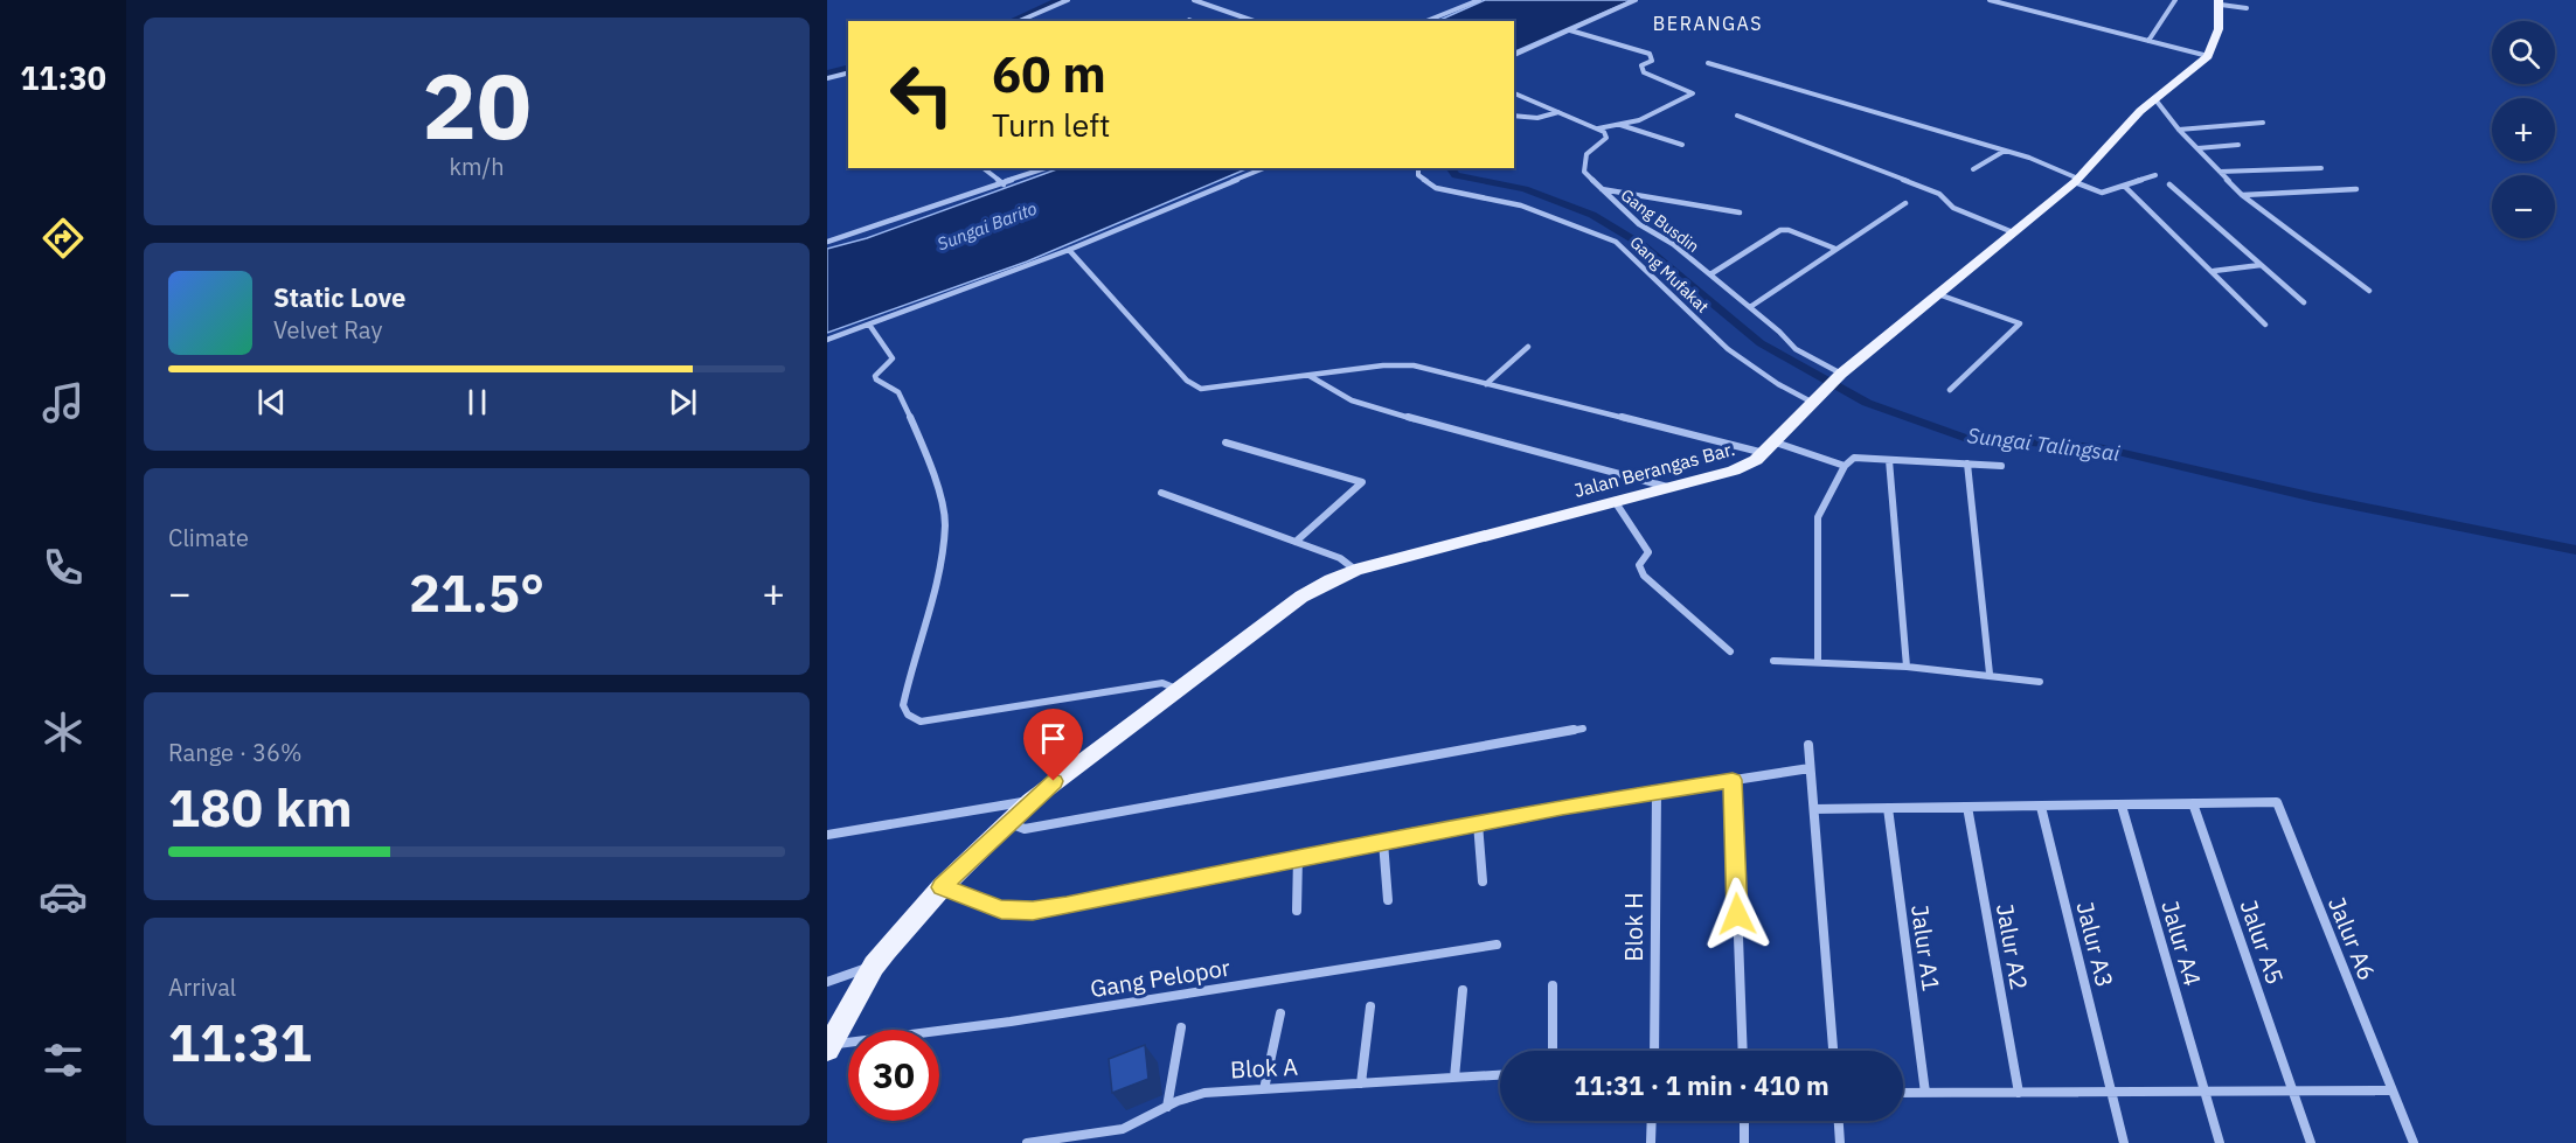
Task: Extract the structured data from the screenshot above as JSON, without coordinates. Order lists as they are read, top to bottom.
{
  "streets": {
    "main road": ["Jalan Berangas Bar."],
    "street": [
      "Gang Busdin",
      "Gang Mufakat",
      "Blok H",
      "Jalur A6",
      "Jalur A5",
      "Jalur A4",
      "Jalur A3",
      "Jalur A2",
      "Jalur A1",
      "Gang Pelopor",
      "Blok A"
    ]
  },
  "crossings": [
    ["Gang Busdin", "Jalan Berangas Bar."],
    ["Gang Mufakat", "Jalan Berangas Bar."],
    ["Jalan Berangas Bar.", "Gang Pelopor"],
    ["Jalur A6", "Jalur A5"]
  ],
  "districts": ["BERANGAS"],
  "water": ["Sungai Barito", "Sungai Talingsai"],
  "page": {
    "tabs": "11:30",
    "tile": [
      ["20", "km/h"],
      "Climate",
      ["Range · 36%", "180 km"],
      ["Arrival", "11:31"]
    ],
    "map_buttons": ["+", "−"],
    "turn": ["60 m", "Turn left"],
    "song": ["Static Love", "Velvet Ray"],
    "heat": ["−", "21.5°", "+"],
    "limit": "30",
    "trip": "11:31 · 1 min · 410 m"
  }
}
